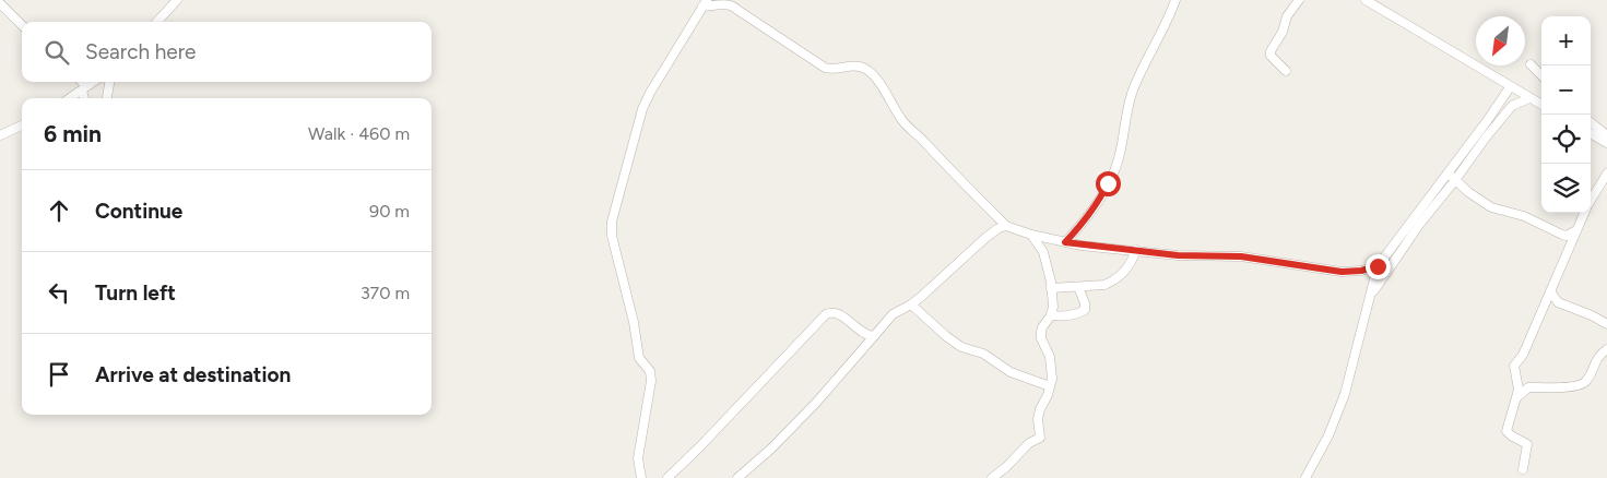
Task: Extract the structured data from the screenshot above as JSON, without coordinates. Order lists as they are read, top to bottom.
{
  "north": "bottom left",
  "page": {
    "map_buttons": ["+", "−"],
    "search": "Search here",
    "heading": ["6 min", "Walk · 460 m"],
    "list": [
      ["Continue", "90 m"],
      ["Turn left", "370 m"],
      "Arrive at destination"
    ]
  }
}
